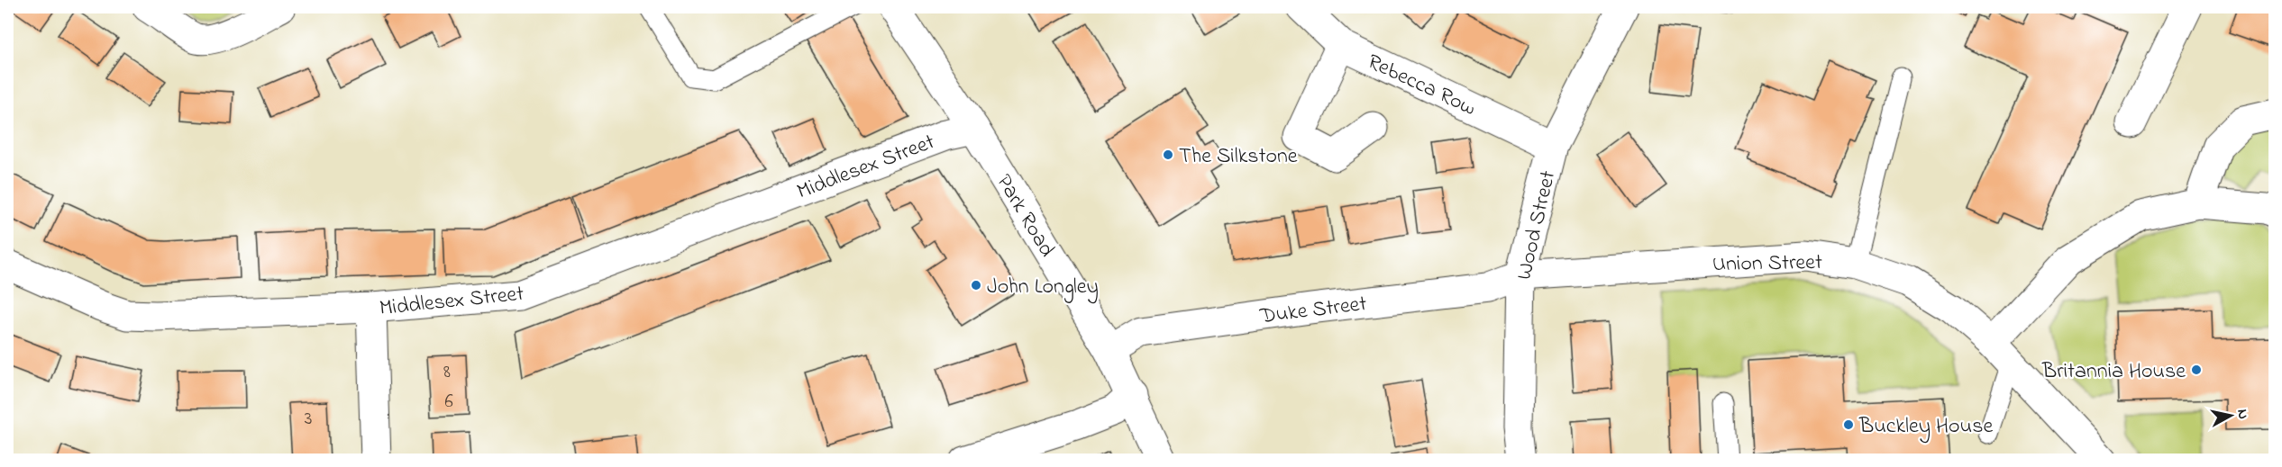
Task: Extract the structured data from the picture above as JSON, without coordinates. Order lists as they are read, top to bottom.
{
  "streets": {
    "main road": [
      "Rebecca Row",
      "Middlesex Street",
      "Park Road",
      "Wood Street",
      "Union Street",
      "Duke Street"
    ]
  },
  "crossings": [
    ["Rebecca Row", "Wood Street"],
    ["Middlesex Street", "Park Road"],
    ["Park Road", "Duke Street"],
    ["Wood Street", "Union Street"],
    ["Wood Street", "Duke Street"],
    ["Union Street", "Duke Street"]
  ],
  "places": [
    "The Silkstone",
    "John Longley",
    "Britannia House",
    "Buckley House"
  ],
  "house_numbers": ["8", "6", "3"],
  "north": "right"
}
